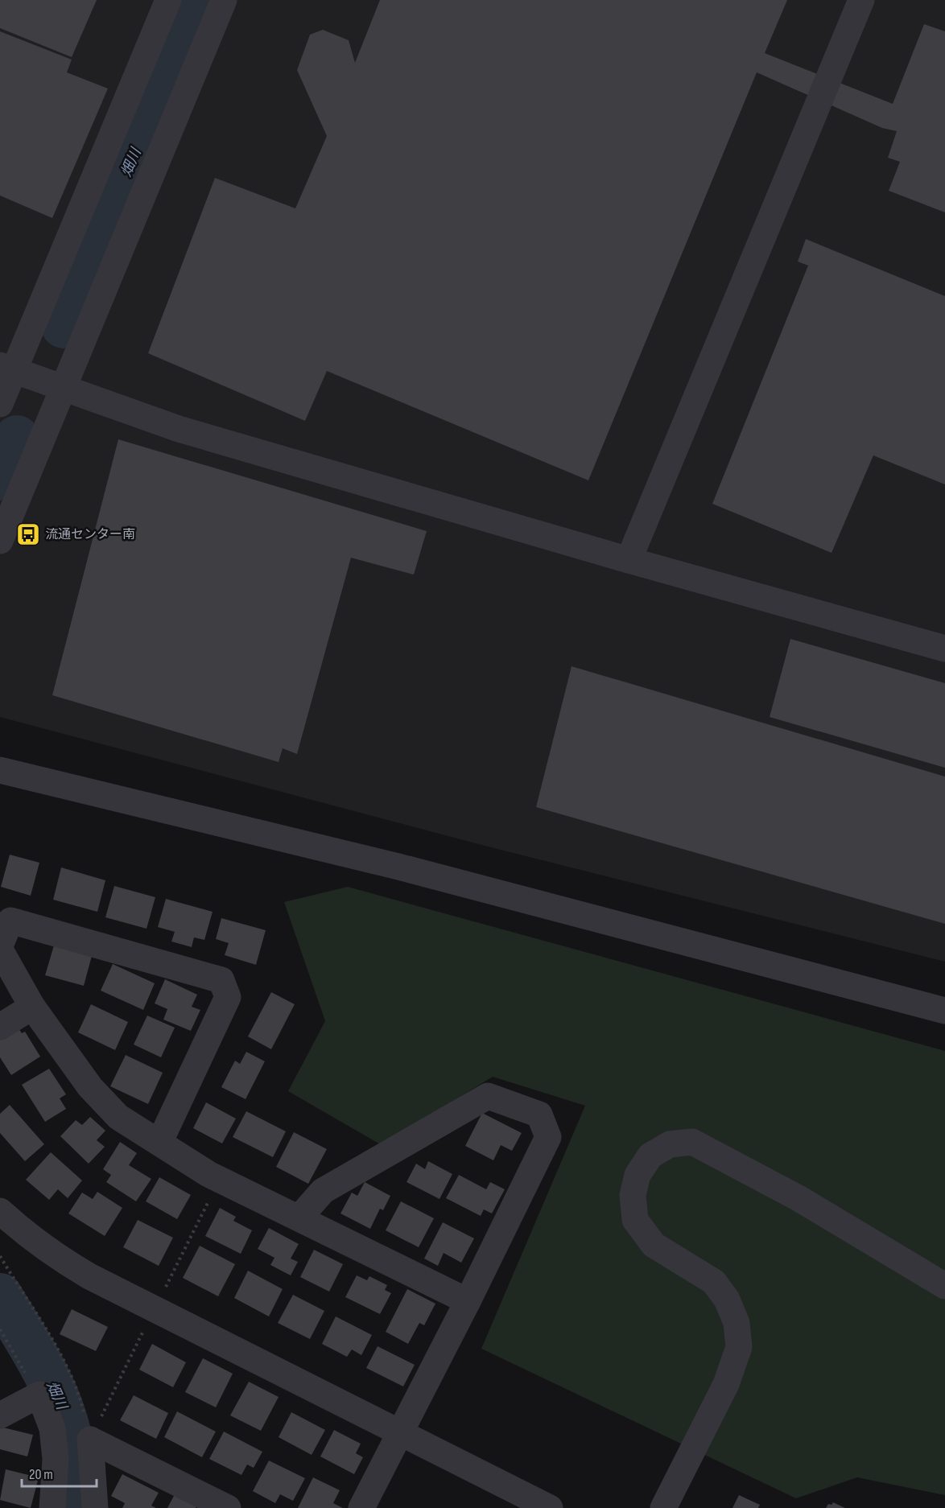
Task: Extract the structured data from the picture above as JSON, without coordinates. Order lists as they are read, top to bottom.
{
  "water": ["畑川"],
  "places": {
    "bus stop": ["流通センター南"]
  },
  "scale_bar": "20 m"
}
